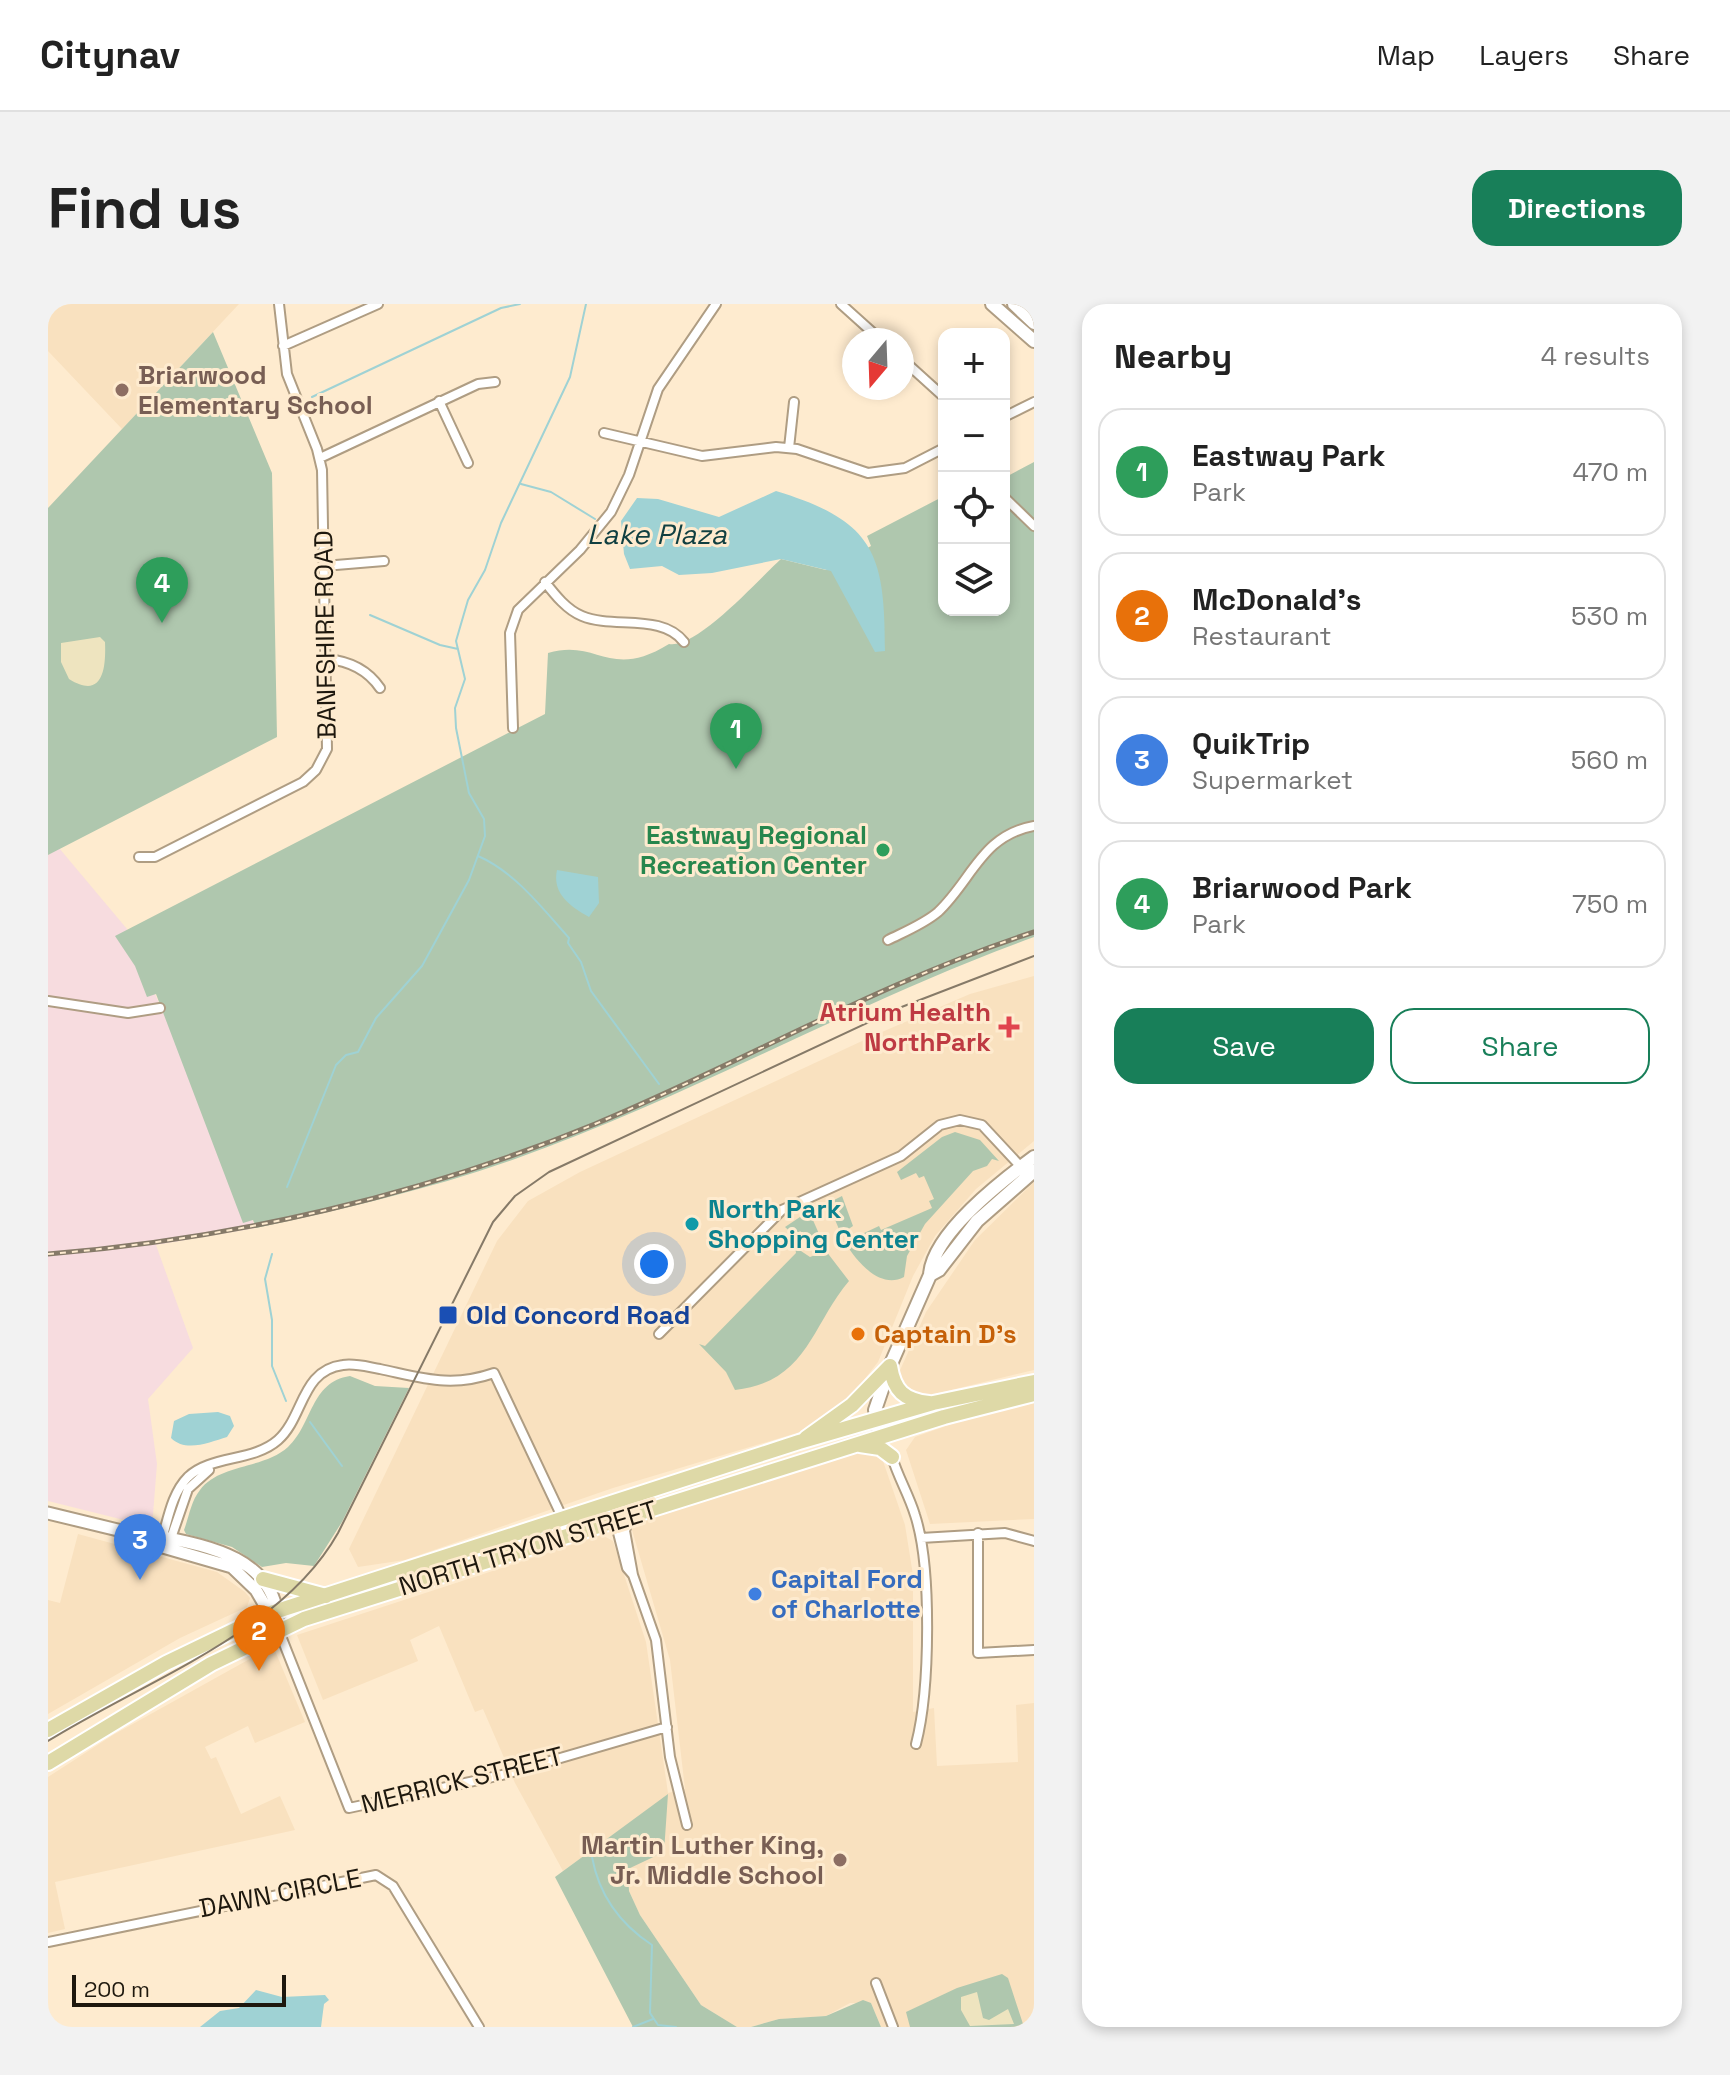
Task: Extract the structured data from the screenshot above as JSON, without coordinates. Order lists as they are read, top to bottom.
{
  "streets": {
    "main road": ["NORTH TRYON STREET"],
    "street": ["BANFSHIRE ROAD", "MERRICK STREET", "DAWN CIRCLE"]
  },
  "crossings": [
    ["NORTH TRYON STREET", "MERRICK STREET"]
  ],
  "water": ["Lake Plaza"],
  "places": {
    "other": [
      "Briarwood Elementary School",
      "Eastway Regional Recreation Center",
      "North Park Shopping Center",
      "Captain D's",
      "Capital Ford of Charlotte",
      "Martin Luther King, Jr. Middle School"
    ],
    "health": ["Atrium Health NorthPark"],
    "transit": ["Old Concord Road"]
  },
  "scale_bar": "200 m",
  "north": "bottom",
  "page": {
    "header": "Citynav",
    "nav": ["Map", "Layers", "Share"],
    "buttons": [
      "Directions",
      ["Save", "Share"]
    ],
    "title": "Find us",
    "heading": ["Nearby", "4 results"],
    "map_buttons": ["+", "−"],
    "list": [
      {
        "mark": "1",
        "name": "Eastway Park",
        "note": "Park",
        "value": "470 m"
      },
      {
        "mark": "2",
        "name": "McDonald's",
        "note": "Restaurant",
        "value": "530 m"
      },
      {
        "mark": "3",
        "name": "QuikTrip",
        "note": "Supermarket",
        "value": "560 m"
      },
      {
        "mark": "4",
        "name": "Briarwood Park",
        "note": "Park",
        "value": "750 m"
      }
    ],
    "pins": [
      "4",
      "1",
      "3",
      "2"
    ],
    "scale": "200 m"
  }
}
